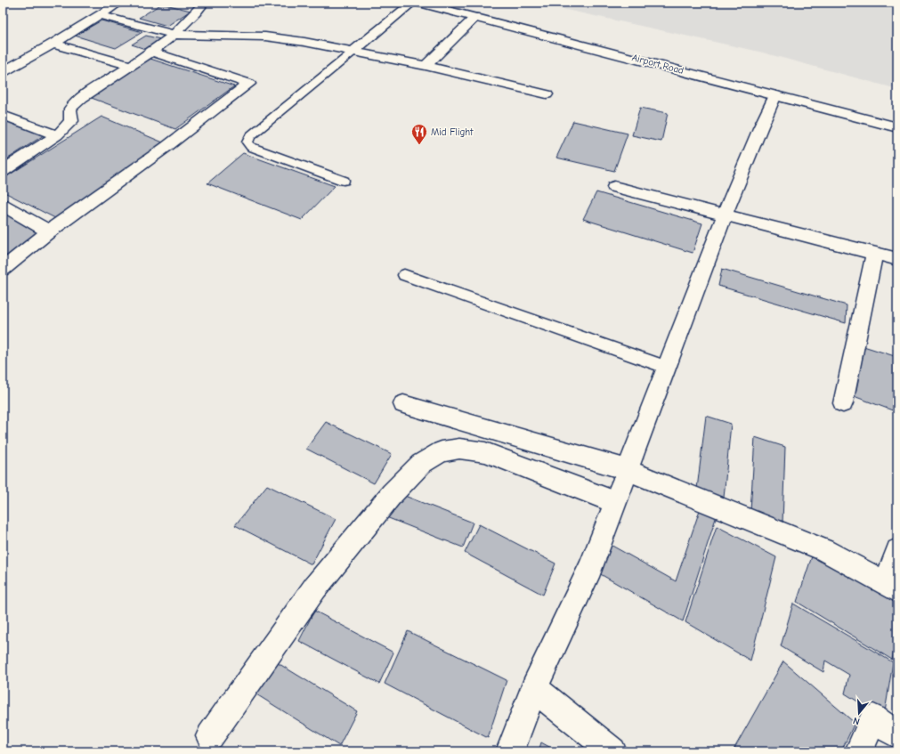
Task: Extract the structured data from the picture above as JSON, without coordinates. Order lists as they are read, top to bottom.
{
  "streets": {
    "street": ["Airport Road"]
  },
  "places": {
    "restaurant": ["Mid Flight"]
  },
  "north": "bottom"
}
